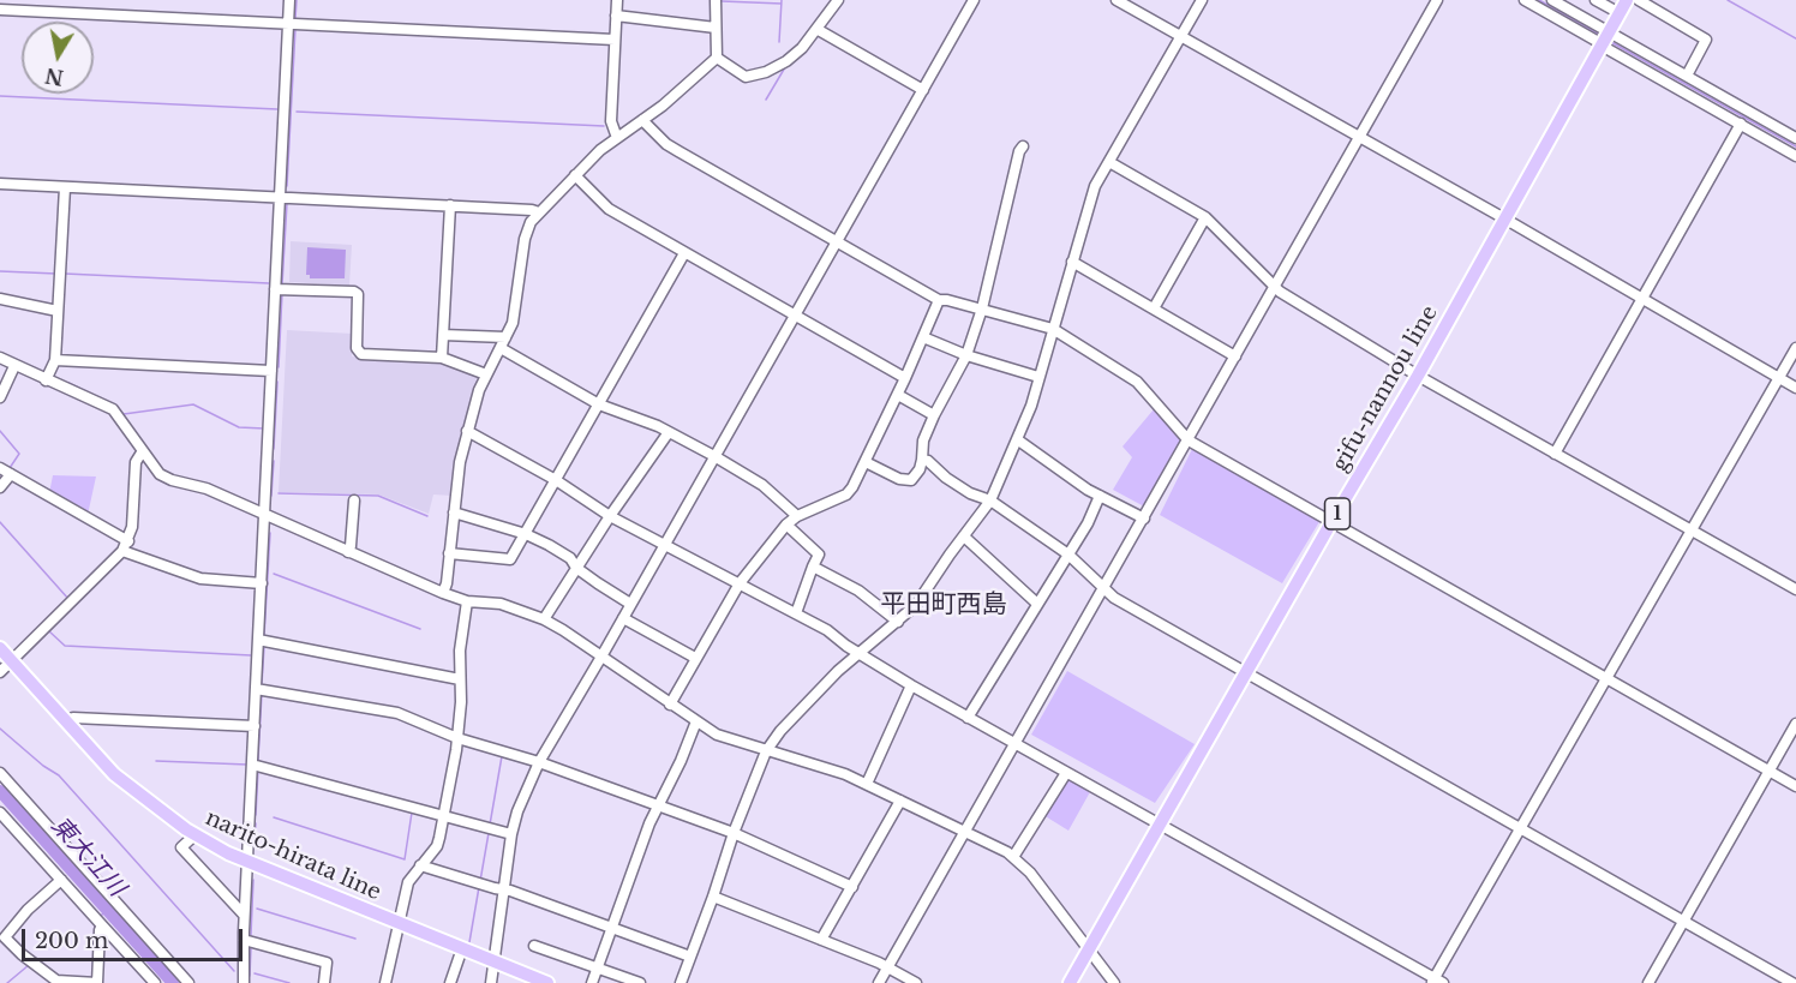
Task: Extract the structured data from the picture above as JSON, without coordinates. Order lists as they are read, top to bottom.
{
  "streets": {
    "main road": ["gifu-nannou line", "1", "narito-hirata line"]
  },
  "districts": ["平田町西島"],
  "water": ["東大江川"],
  "scale_bar": "200 m",
  "north": "bottom"
}
